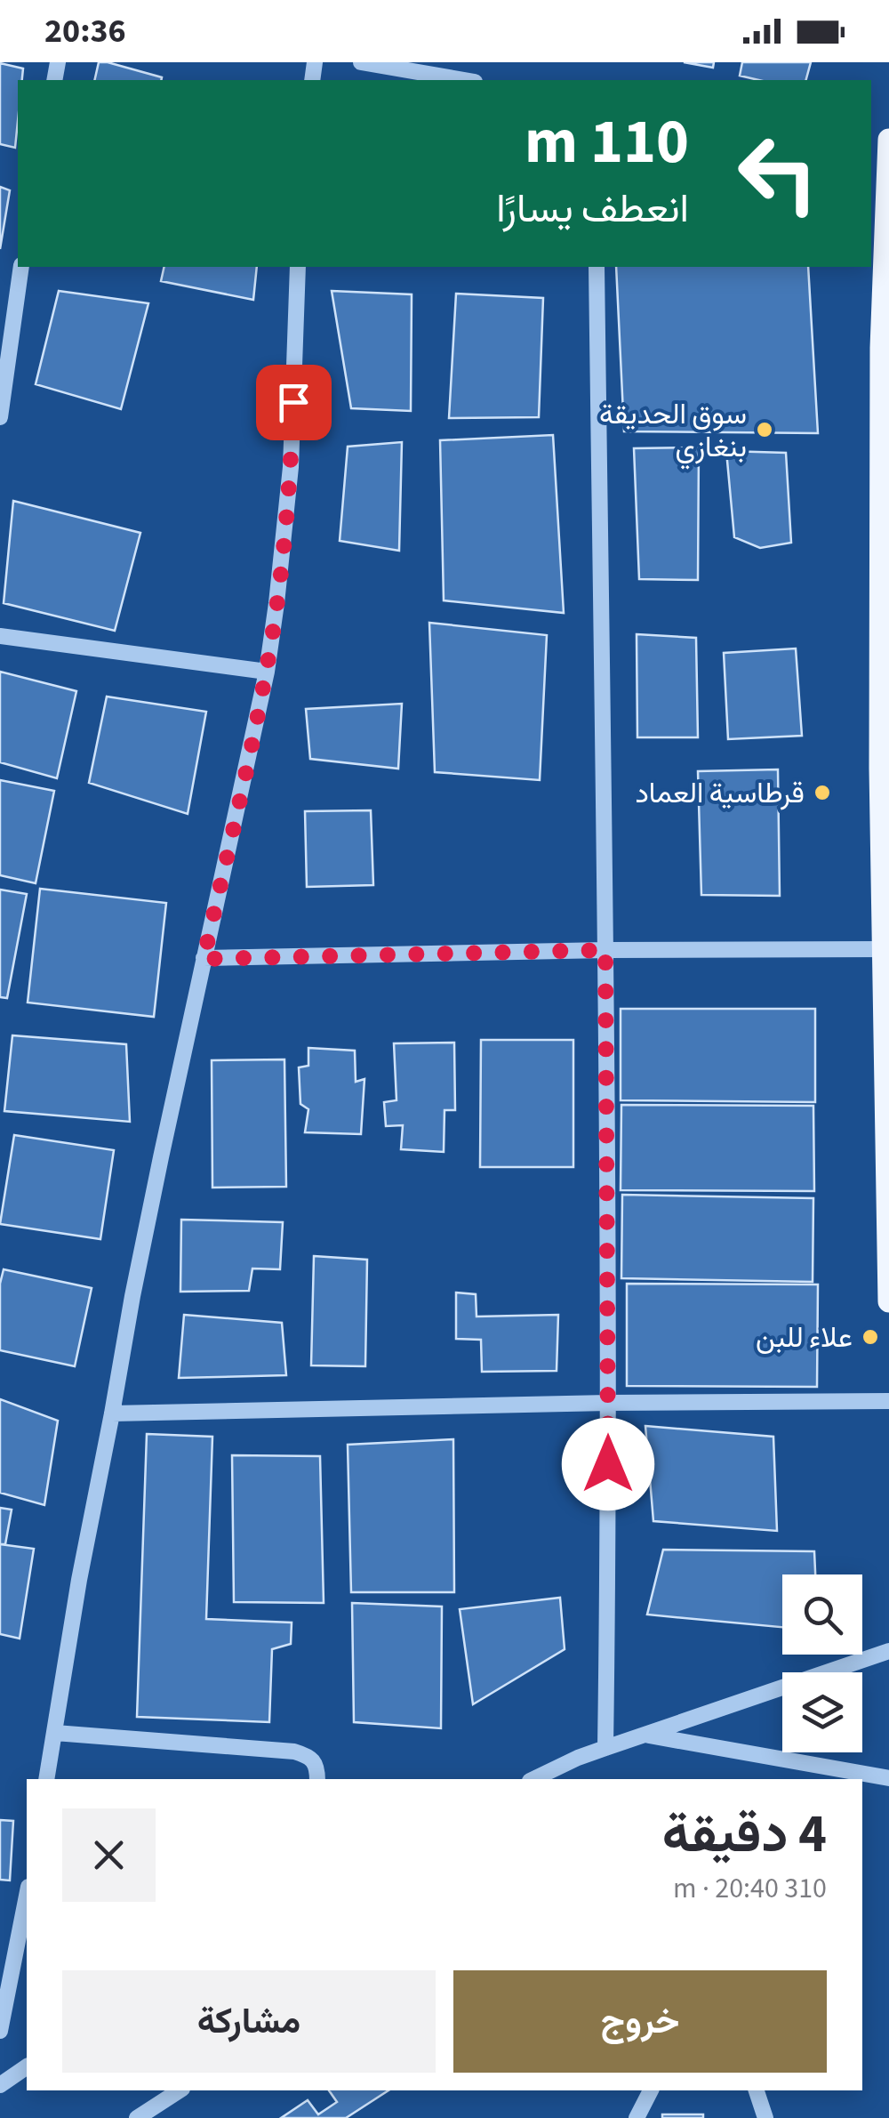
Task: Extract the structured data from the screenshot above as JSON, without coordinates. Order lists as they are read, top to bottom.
{
  "places": ["سوق الحديقة بنغازي", "قرطاسية العماد", "علاء للبن"],
  "page": {
    "status": "20:36",
    "turn": ["110 m", "انعطف يسارًا"],
    "heading": ["4 دقيقة", "310 m · 20:40"],
    "buttons": ["خروج", "مشاركة"]
  }
}
